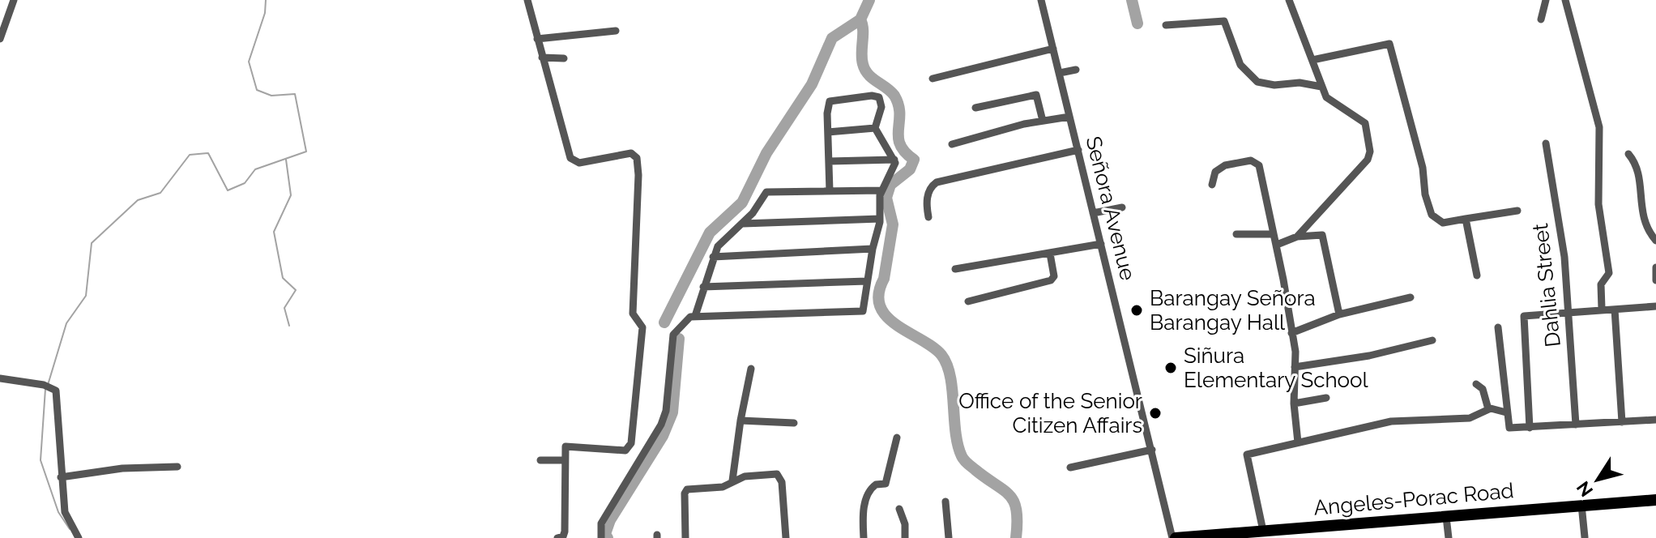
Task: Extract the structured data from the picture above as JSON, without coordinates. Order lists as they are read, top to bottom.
{
  "streets": {
    "main road": ["Angeles-Porac Road"],
    "street": ["Señora Avenue", "Dahlia Street"]
  },
  "crossings": [
    ["Señora Avenue", "Angeles-Porac Road"]
  ],
  "places": ["Barangay Señora Barangay Hall", "Siñura Elementary School", "Office of the Senior Citizen Affairs"],
  "north": "bottom left"
}
